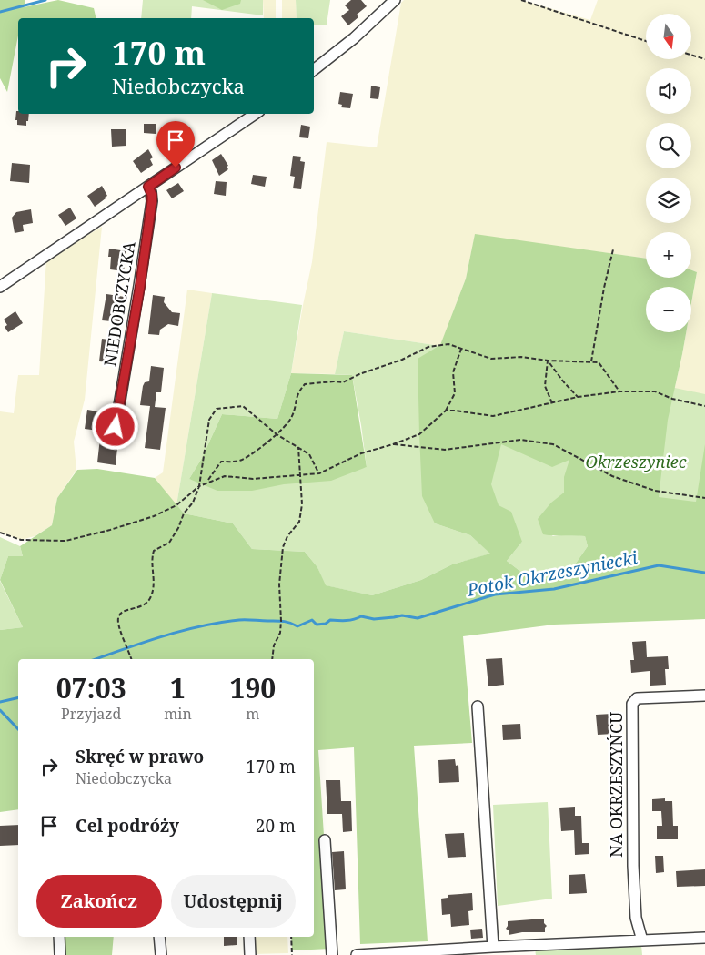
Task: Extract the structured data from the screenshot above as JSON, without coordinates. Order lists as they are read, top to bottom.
{
  "streets": {
    "street": ["NIEDOBCZYCKA", "NA OKRZESZYŃCU"]
  },
  "water": ["Potok Okrzeszyniecki"],
  "parks": ["Okrzeszyniec"],
  "north": "bottom",
  "page": {
    "map_buttons": ["+", "−"],
    "turn": ["170 m", "Niedobczycka"],
    "eta": [
      "07:03",
      "Przyjazd",
      "1",
      "min",
      "190",
      "m"
    ],
    "list": [
      {
        "name": "Skręć w prawo",
        "note": "Niedobczycka",
        "value": "170 m"
      },
      {
        "name": "Cel podróży",
        "value": "20 m"
      }
    ],
    "buttons": ["Zakończ", "Udostępnij"]
  }
}
